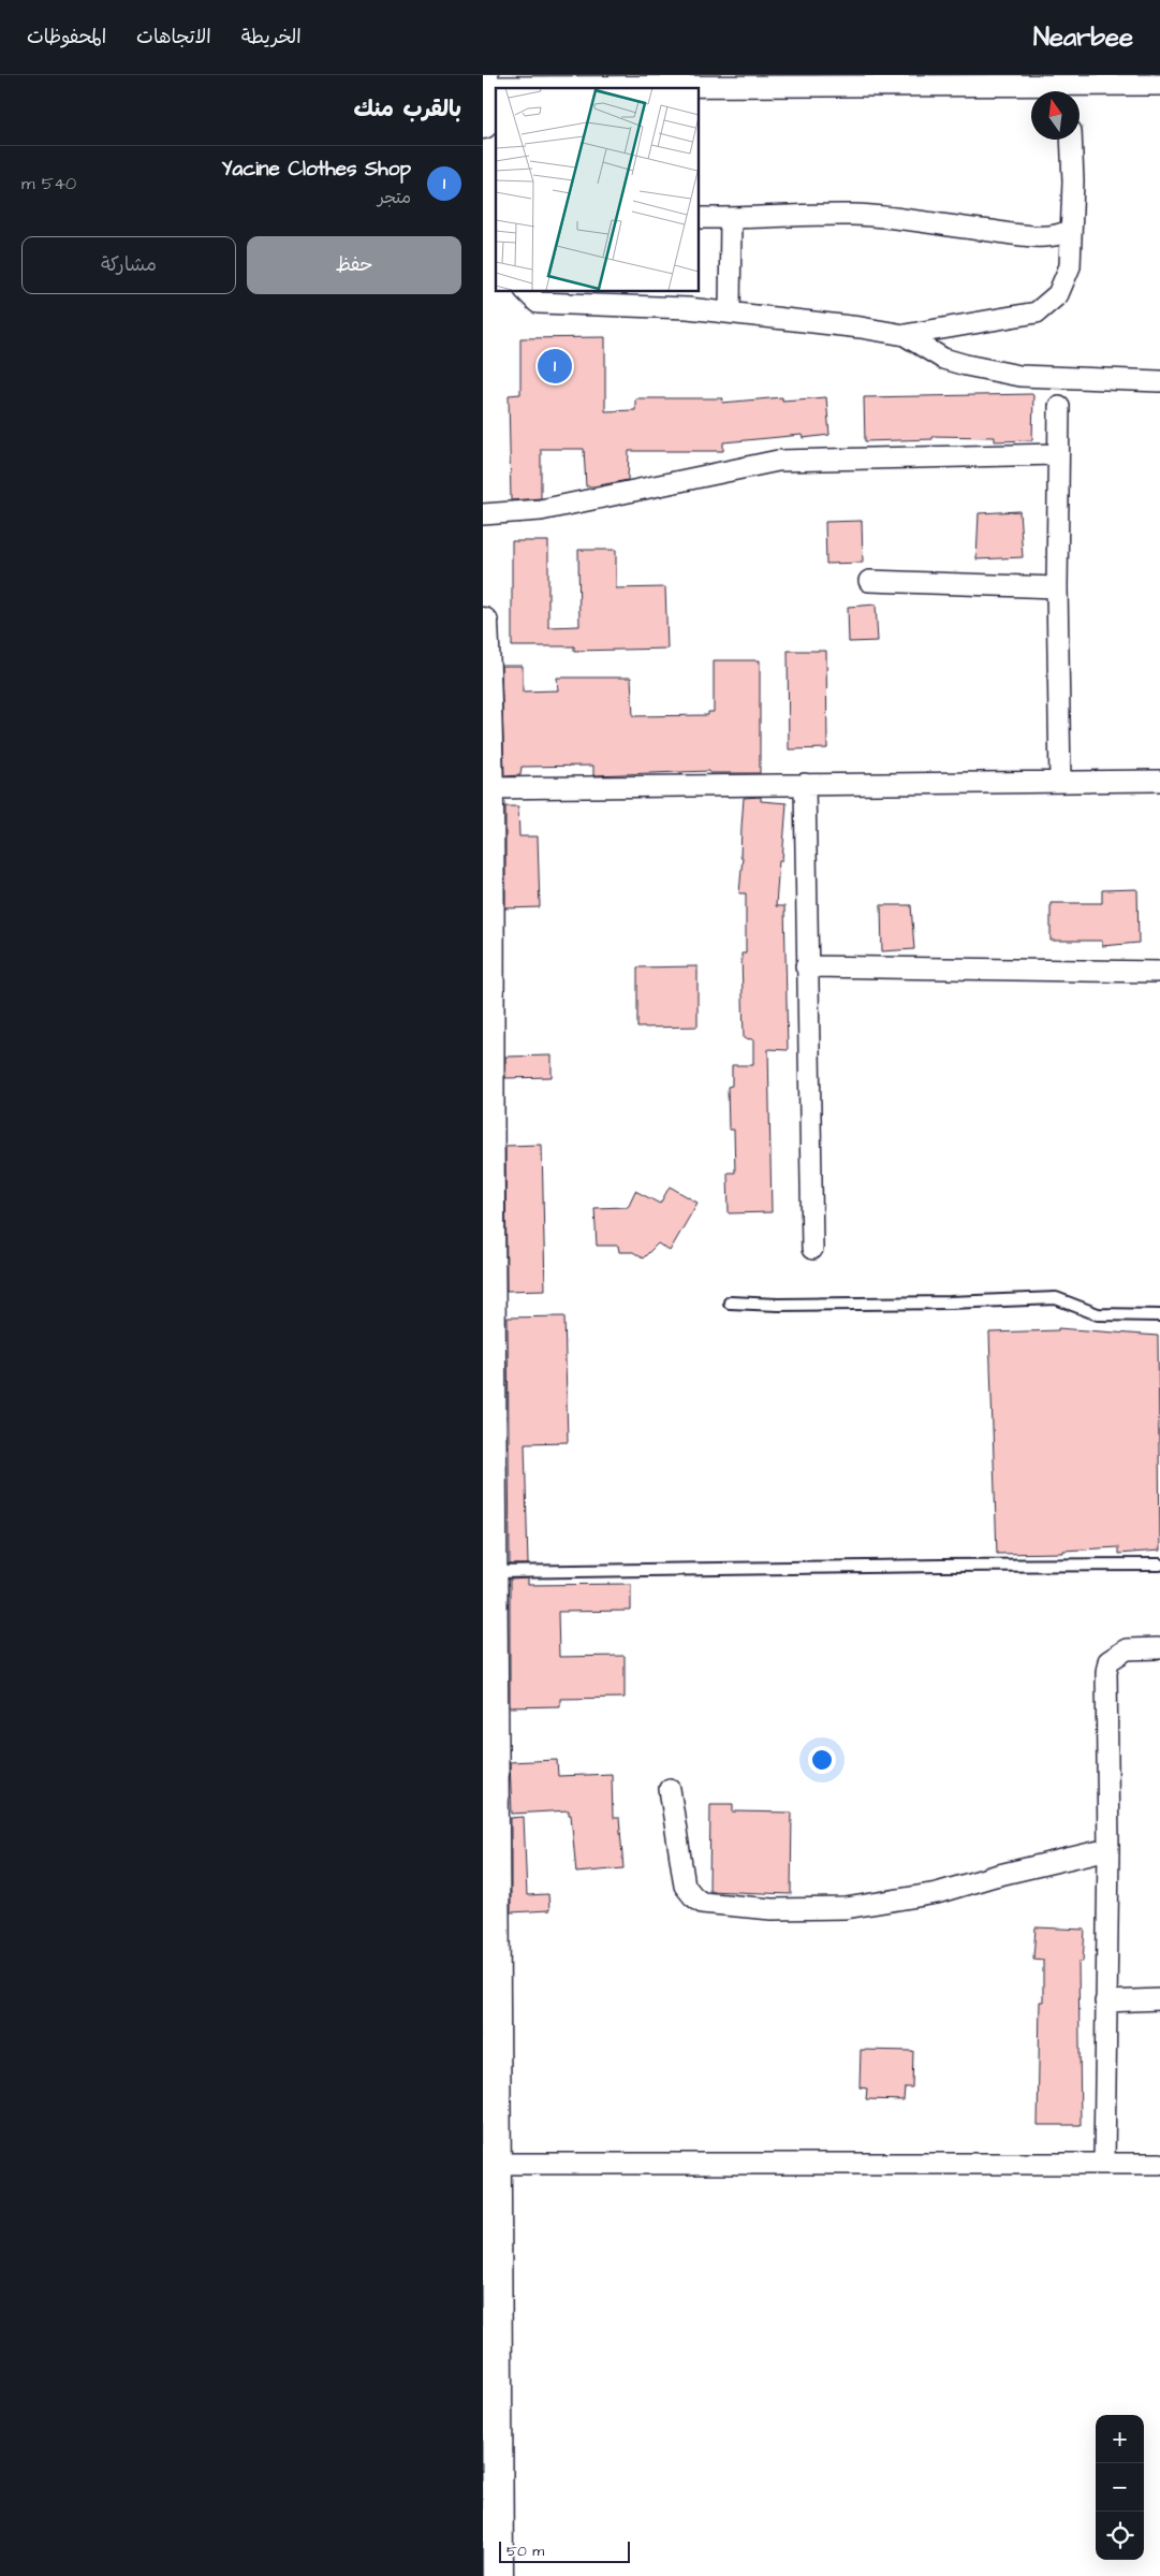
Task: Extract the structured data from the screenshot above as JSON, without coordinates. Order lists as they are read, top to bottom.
{
  "scale_bar": "50 m",
  "north": "top",
  "page": {
    "header": "Nearbee",
    "nav": ["الخريطة", "الاتجاهات", "المحفوظات"],
    "heading": "بالقرب منك",
    "list": [
      {
        "mark": "1",
        "name": "Yacine Clothes Shop",
        "note": "متجر",
        "value": "540 m"
      }
    ],
    "buttons": ["حفظ", "مشاركة"],
    "pins": "1",
    "map_buttons": ["+", "−"],
    "scale": "50 m"
  }
}
